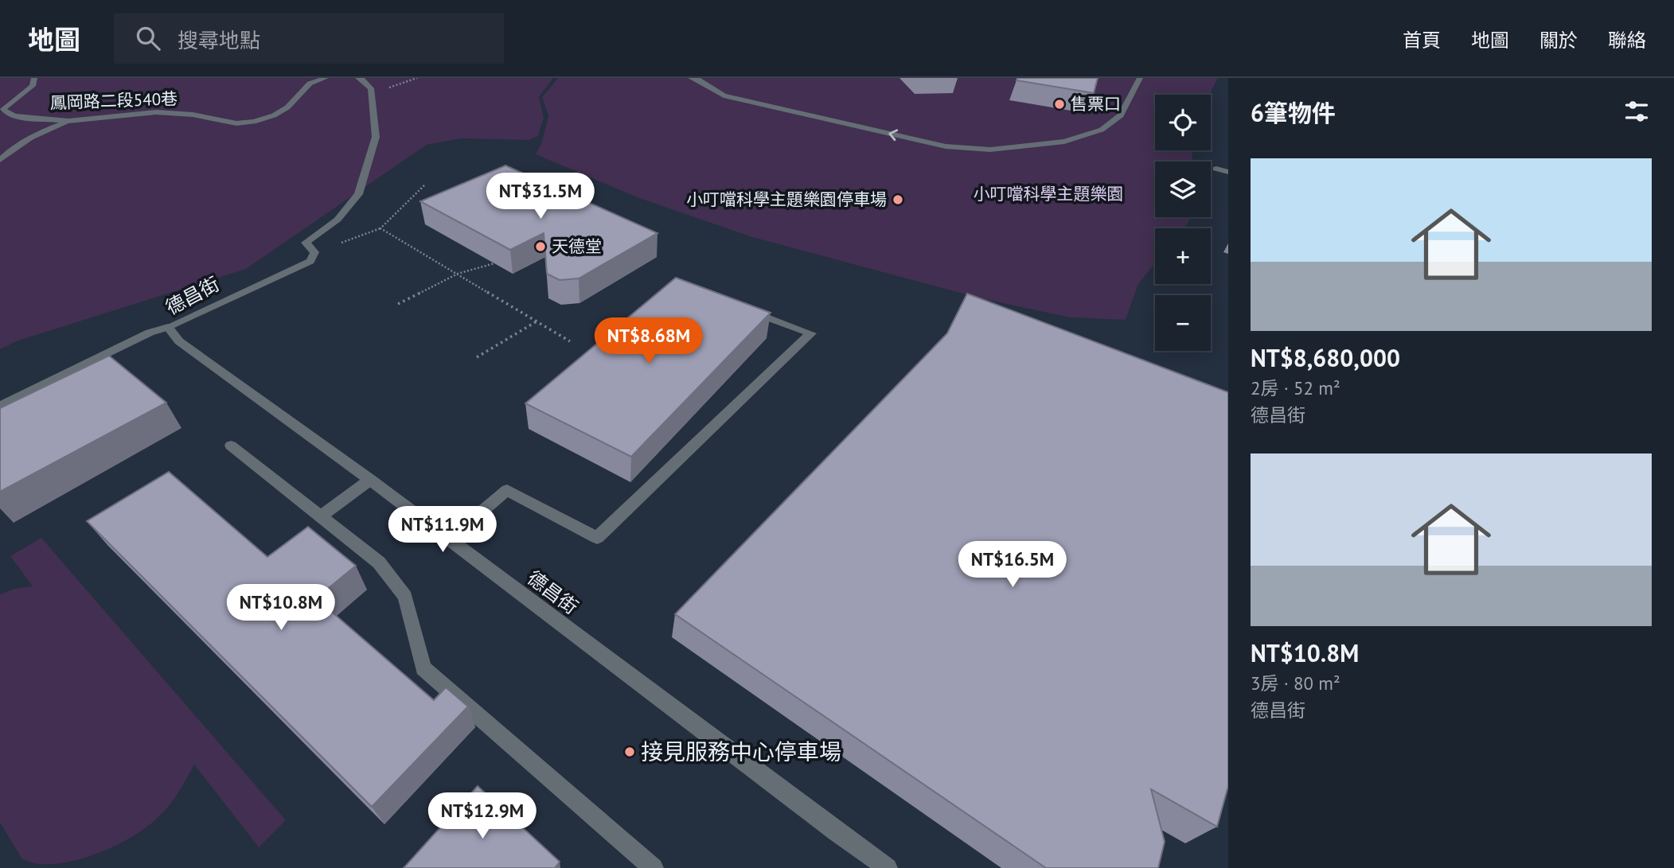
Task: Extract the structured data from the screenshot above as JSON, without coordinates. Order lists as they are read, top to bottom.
{
  "streets": {
    "street": ["鳳岡路二段540巷", "德昌街"]
  },
  "parks": ["小叮噹科學主題樂園"],
  "places": [
    "售票口",
    "小叮噹科學主題樂園停車場",
    "天德堂",
    "接見服務中心停車場"
  ],
  "page": {
    "header": "地圖",
    "search": "搜尋地點",
    "nav": [
      "首頁",
      "地圖",
      "關於",
      "聯絡"
    ],
    "heading": "6筆物件",
    "map_buttons": ["+", "−"],
    "list": [
      {
        "name": "NT$8,680,000",
        "note": "2房 · 52 m² · 德昌街"
      },
      {
        "name": "NT$10.8M",
        "note": "3房 · 80 m² · 德昌街"
      }
    ],
    "price": [
      "NT$31.5M",
      "NT$8.68M",
      "NT$11.9M",
      "NT$16.5M",
      "NT$10.8M",
      "NT$12.9M"
    ]
  }
}
